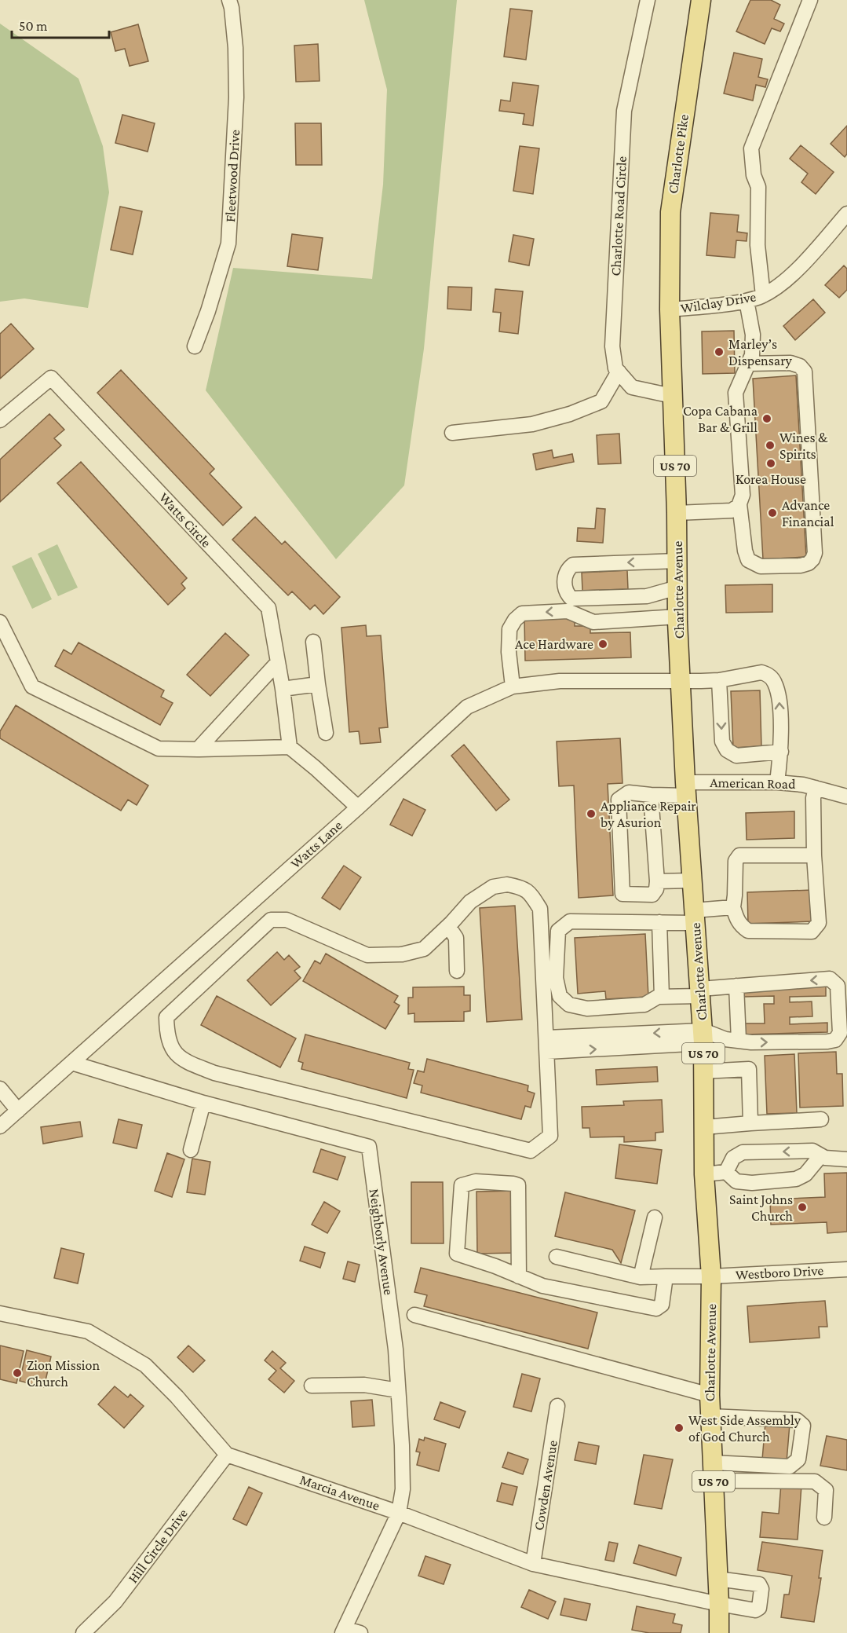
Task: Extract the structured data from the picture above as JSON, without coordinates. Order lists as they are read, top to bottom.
{
  "streets": {
    "main road": ["Charlotte Pike", "US 70", "Charlotte Avenue"],
    "street": [
      "Fleetwood Drive",
      "Charlotte Road Circle",
      "Wilclay Drive",
      "Watts Circle",
      "American Road",
      "Watts Lane",
      "Neighborly Avenue",
      "Westboro Drive",
      "Cowden Avenue",
      "Marcia Avenue",
      "Hill Circle Drive"
    ]
  },
  "crossings": [
    ["Charlotte Pike", "Wilclay Drive"],
    ["Charlotte Pike", "Charlotte Avenue"],
    ["Charlotte Road Circle", "Charlotte Avenue"],
    ["Wilclay Drive", "Charlotte Avenue"],
    ["Charlotte Avenue", "American Road"],
    ["Charlotte Avenue", "Watts Lane"],
    ["Charlotte Avenue", "Westboro Drive"],
    ["Charlotte Avenue", "Marcia Avenue"],
    ["Watts Lane", "Neighborly Avenue"],
    ["Neighborly Avenue", "Marcia Avenue"],
    ["Cowden Avenue", "Marcia Avenue"],
    ["Marcia Avenue", "Hill Circle Drive"]
  ],
  "places": [
    "Marley’s Dispensary",
    "Copa Cabana Bar & Grill",
    "Wines & Spirits",
    "Korea House",
    "Advance Financial",
    "Ace Hardware",
    "Appliance Repair by Asurion",
    "Saint Johns Church",
    "Zion Mission Church",
    "West Side Assembly of God Church"
  ],
  "scale_bar": "50 m"
}
